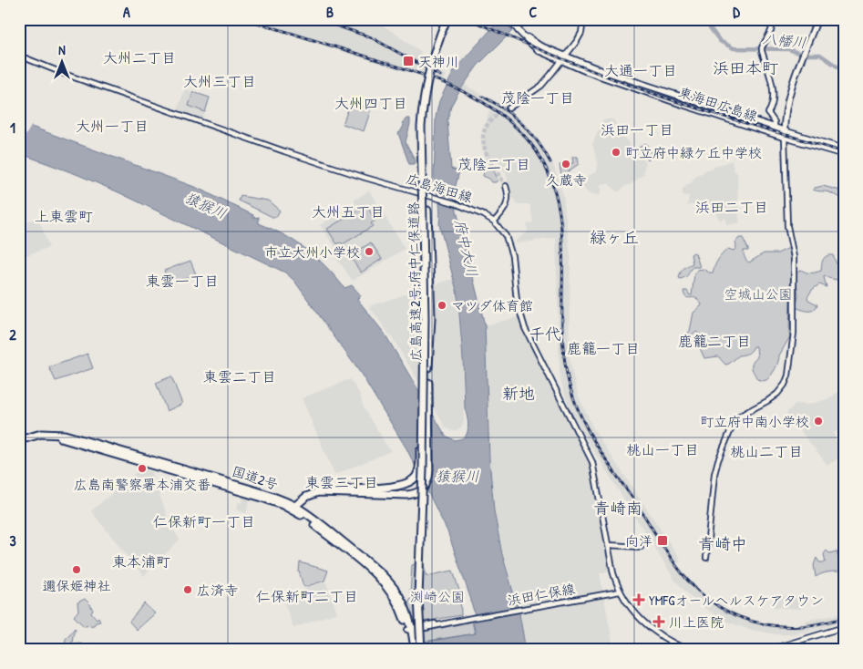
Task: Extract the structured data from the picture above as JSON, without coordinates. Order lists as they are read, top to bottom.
{
  "streets": {
    "highway": ["広島高速2号;府中仁保道路", "国道2号"],
    "main road": ["東海田広島線", "広島海田線", "浜田仁保線"]
  },
  "crossings": [
    ["広島海田線", "浜田仁保線"],
    ["国道2号", "浜田仁保線"]
  ],
  "districts": [
    "大州二丁目",
    "浜田本町",
    "大通一丁目",
    "大州三丁目",
    "茂陰一丁目",
    "大州四丁目",
    "大州一丁目",
    "浜田一丁目",
    "茂陰二丁目",
    "浜田二丁目",
    "大州五丁目",
    "上東雲町",
    "緑ヶ丘",
    "東雲一丁目",
    "千代",
    "鹿籠二丁目",
    "鹿籠一丁目",
    "東雲二丁目",
    "新地",
    "桃山一丁目",
    "桃山二丁目",
    "東雲三丁目",
    "青崎南",
    "仁保新町一丁目",
    "青崎中",
    "東本浦町",
    "仁保新町二丁目"
  ],
  "water": ["八幡川", "猿猴川", "府中大川"],
  "parks": ["空城山公園", "渕崎公園"],
  "places": {
    "transit": ["天神川", "向洋"],
    "other": [
      "町立府中緑ケ丘中学校",
      "久蔵寺",
      "市立大州小学校",
      "マツダ体育館",
      "町立府中南小学校",
      "広島南警察署本浦交番",
      "邇保姫神社",
      "広済寺"
    ],
    "health": ["YMFGオールヘルスケアタウン", "川上医院"]
  },
  "north": "top",
  "grid": {
    "columns": [
      "A",
      "B",
      "C",
      "D"
    ],
    "rows": ["1", "2", "3"]
  }
}
